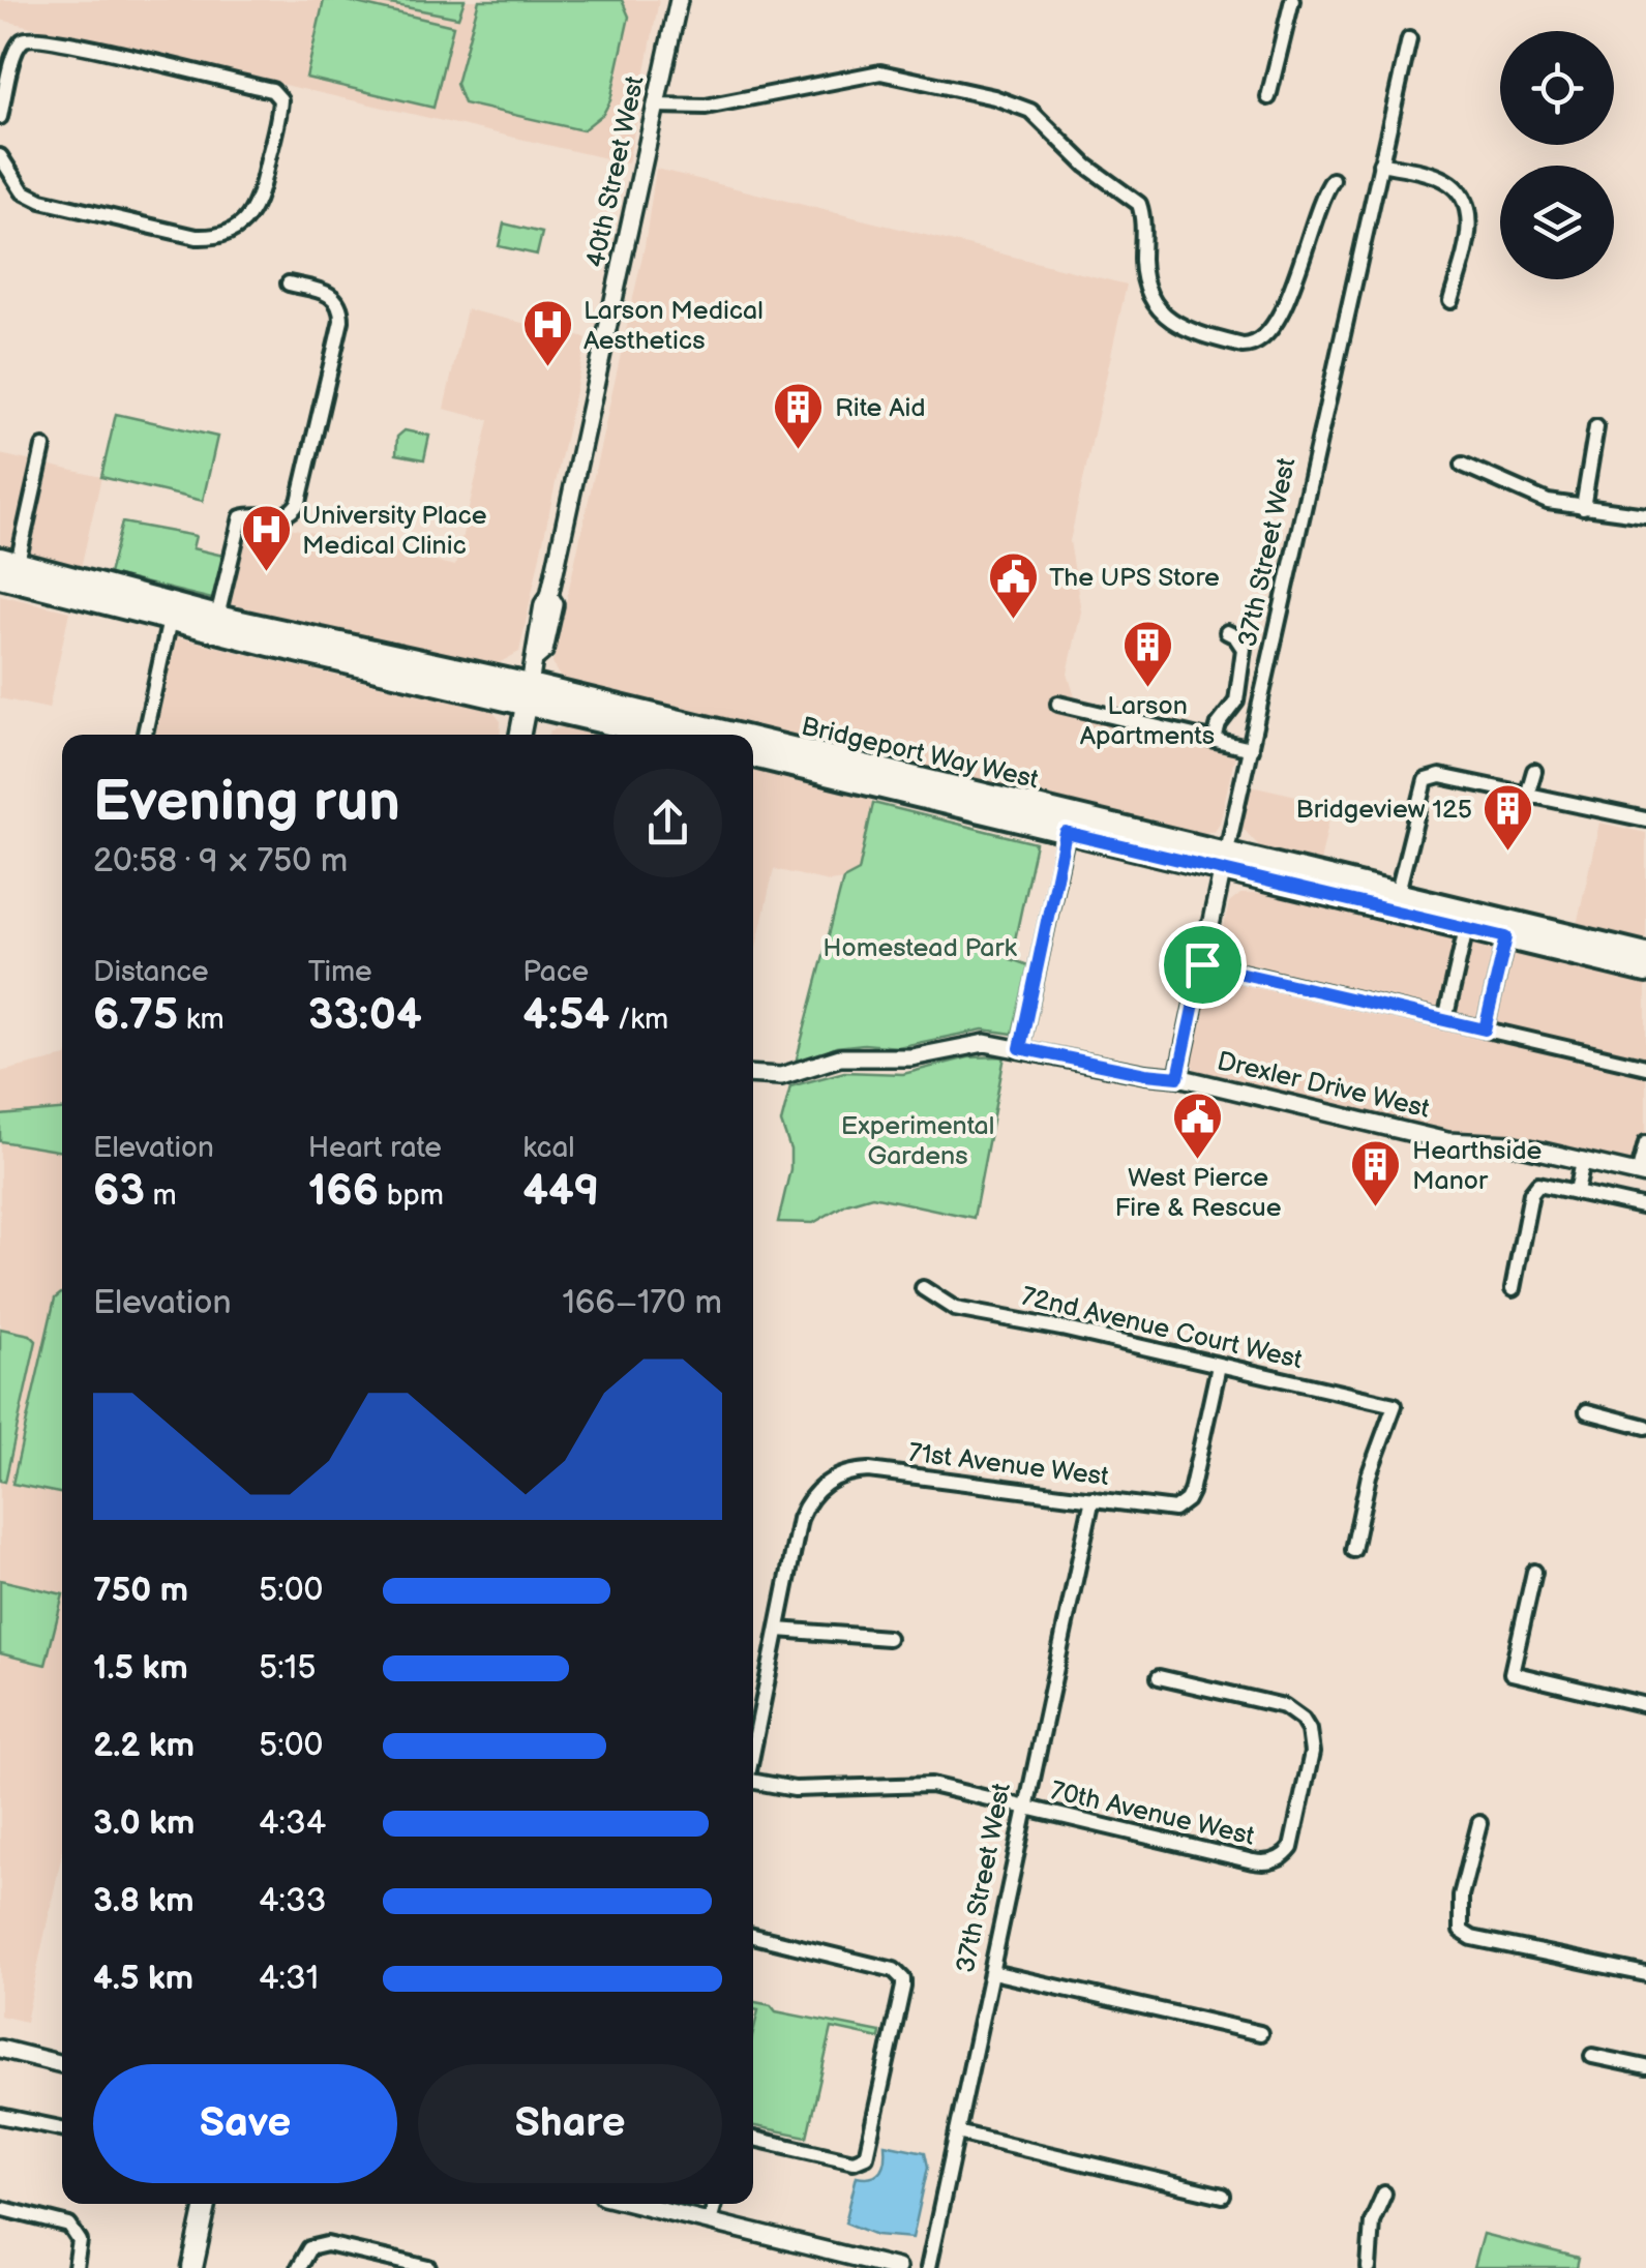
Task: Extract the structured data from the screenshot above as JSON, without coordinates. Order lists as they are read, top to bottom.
{
  "streets": {
    "main road": ["40th Street West", "Bridgeport Way West"],
    "street": [
      "37th Street West",
      "Drexler Drive West",
      "72nd Avenue Court West",
      "71st Avenue West",
      "70th Avenue West"
    ]
  },
  "crossings": [
    ["40th Street West", "Bridgeport Way West"],
    ["37th Street West", "Bridgeport Way West"],
    ["37th Street West", "Drexler Drive West"],
    ["37th Street West", "71st Avenue West"],
    ["37th Street West", "70th Avenue West"],
    ["72nd Avenue Court West", "71st Avenue West"]
  ],
  "parks": ["Homestead Park", "Experimental Gardens"],
  "places": {
    "hospital": ["Larson Medical Aesthetics", "University Place Medical Clinic"],
    "building": [
      "Rite Aid",
      "Larson Apartments",
      "Bridgeview 125",
      "Hearthside Manor"
    ],
    "public building": ["The UPS Store", "West Pierce Fire & Rescue"]
  },
  "page": {
    "heading": ["Evening run", "20:58 · 9 × 750 m"],
    "stats": [
      ["Distance", "6.75 km"],
      ["Time", "33:04"],
      ["Pace", "4:54 /km"],
      ["Elevation", "63 m"],
      ["Heart rate", "166 bpm"],
      ["kcal", "449"]
    ],
    "chart": ["Elevation", "166–170 m"],
    "list": [
      {
        "name": "750 m",
        "note": "5:00"
      },
      {
        "name": "1.5 km",
        "note": "5:15"
      },
      {
        "name": "2.2 km",
        "note": "5:00"
      },
      {
        "name": "3.0 km",
        "note": "4:34"
      },
      {
        "name": "3.8 km",
        "note": "4:33"
      },
      {
        "name": "4.5 km",
        "note": "4:31"
      }
    ],
    "buttons": ["Save", "Share"]
  }
}
